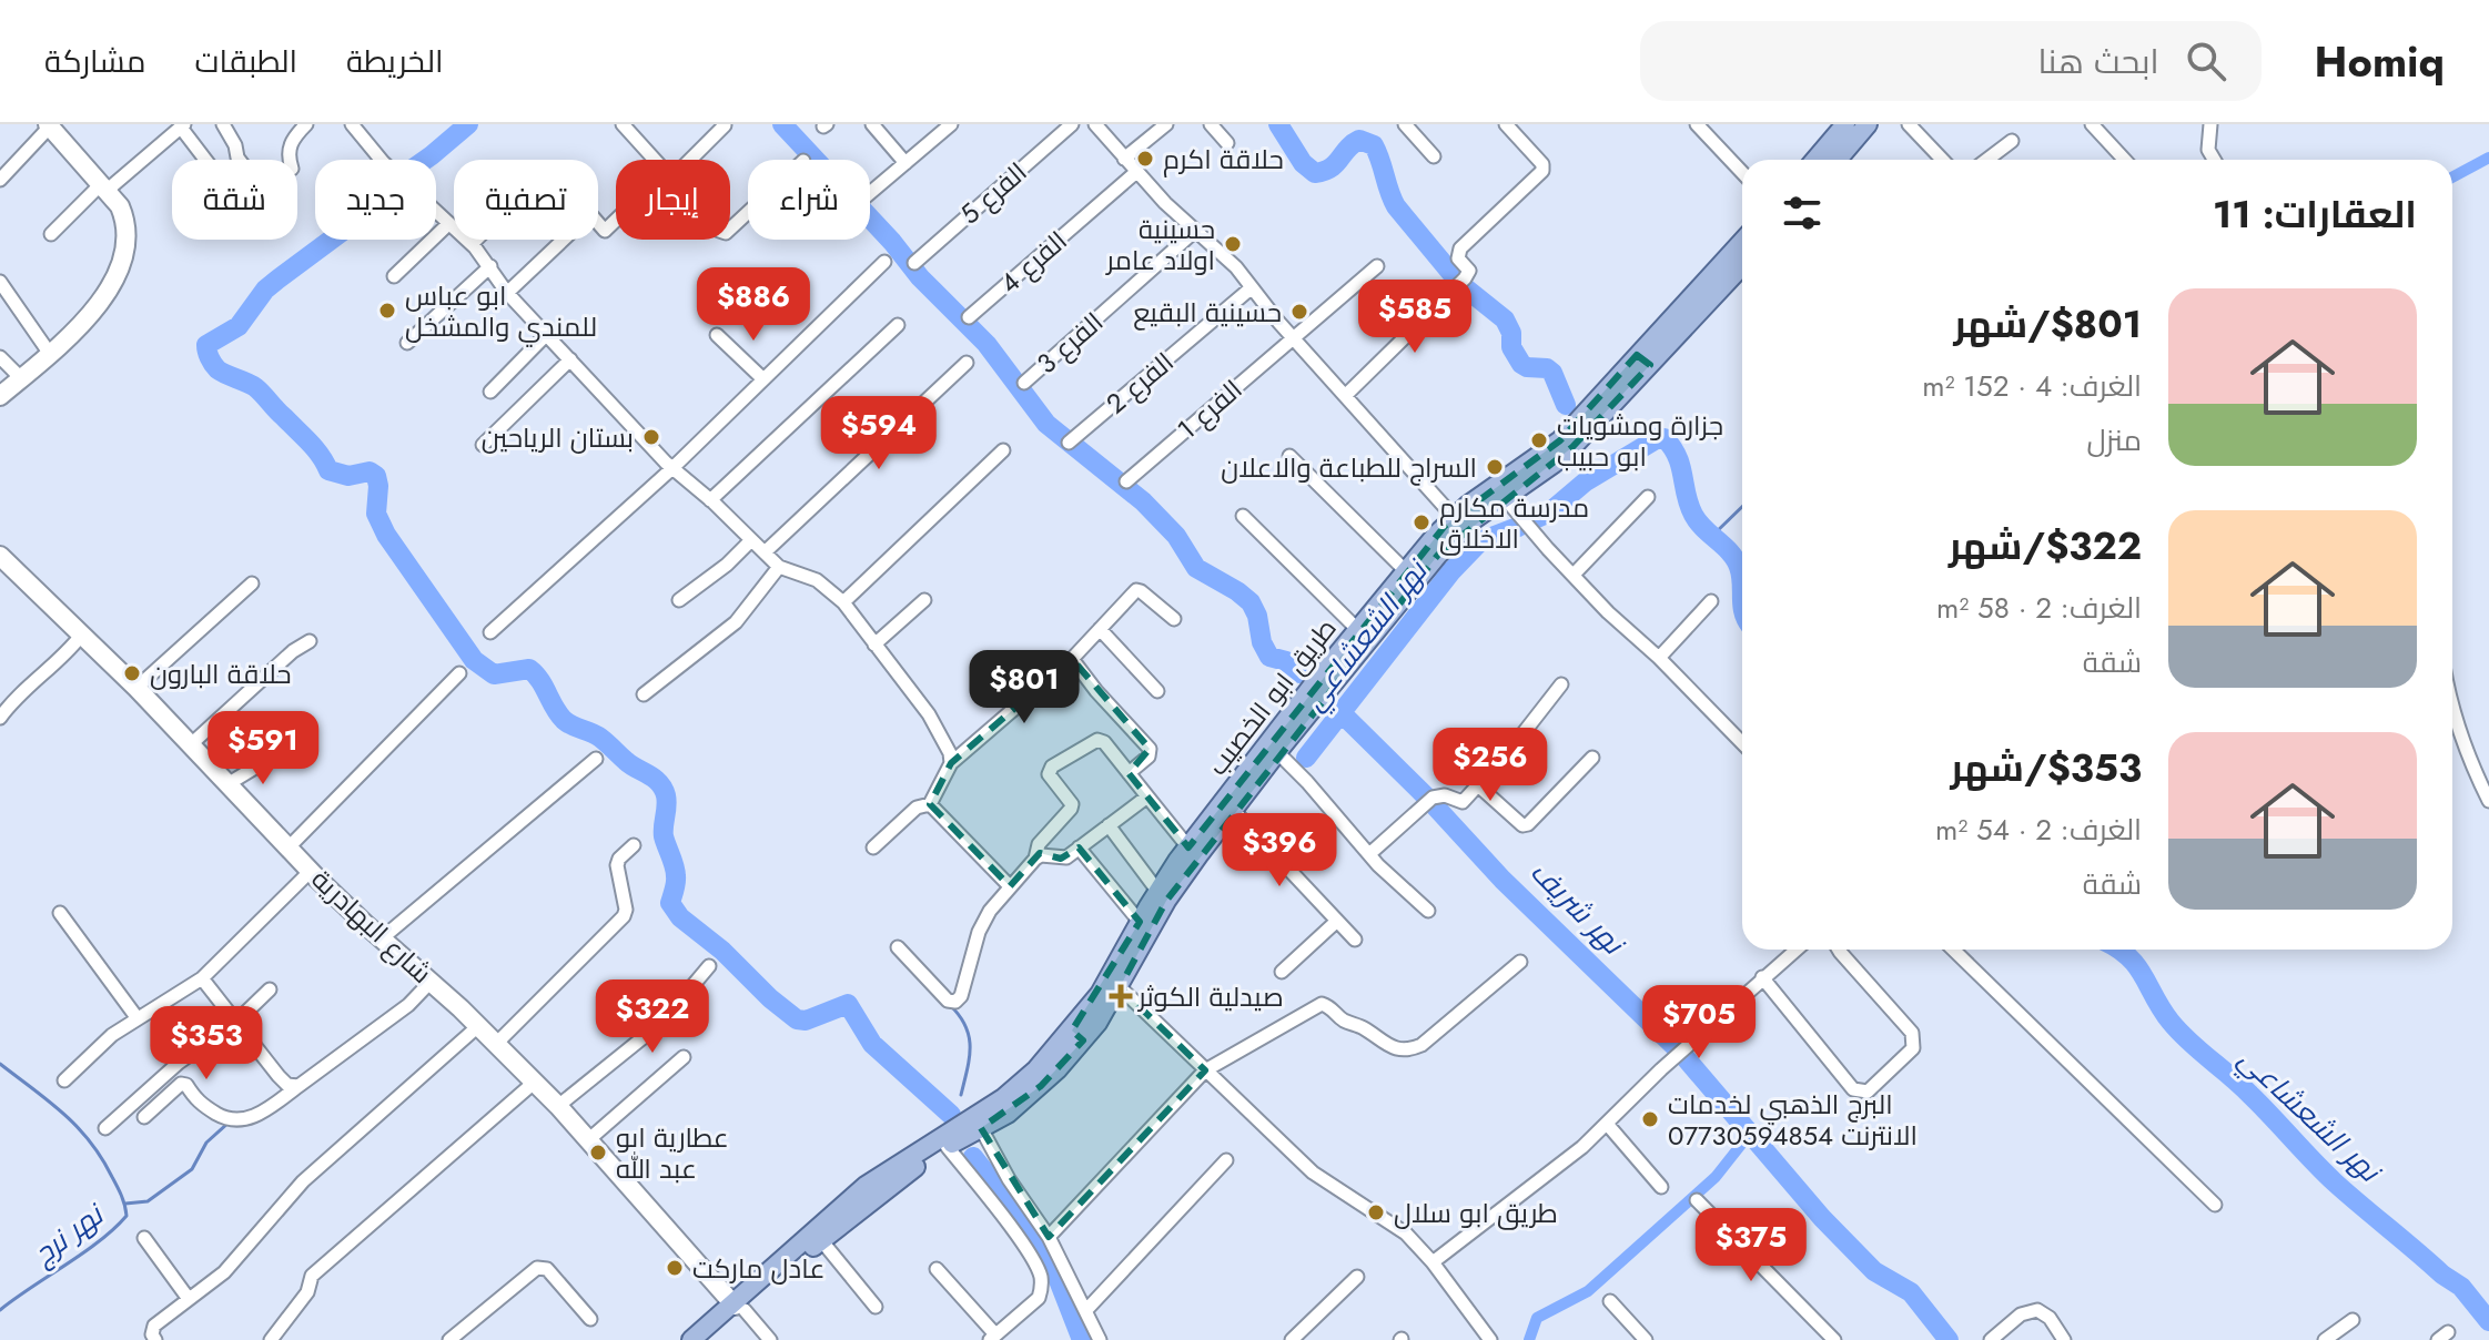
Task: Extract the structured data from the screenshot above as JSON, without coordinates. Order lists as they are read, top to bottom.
{
  "streets": {
    "main road": ["طريق ابو الخصيب", "شارع البهادرية"],
    "street": [
      "الفرع 5",
      "الفرع 4",
      "الفرع 3",
      "الفرع 2",
      "الفرع 1"
    ]
  },
  "crossings": [
    ["طريق ابو الخصيب", "شارع البهادرية"]
  ],
  "water": ["نهر الشعشاعي", "نهر شريف", "نهر نرج"],
  "places": {
    "other": [
      "حلاقة اكرم",
      "حسينية اولاد عامر",
      "ابو عباس للمندي والمشخل",
      "حسينية البقيع",
      "بستان الرياحين",
      "جزارة ومشويات ابو حبيب",
      "السراج للطباعة والاعلان",
      "مدرسة مكارم الاخلاق",
      "حلاقة البارون",
      "البرج الذهبي لخدمات الانترنت 07730594854",
      "عطارية ابو عبد الله",
      "طريق ابو سلال",
      "عادل ماركت"
    ],
    "health": ["صيدلية الكوثر"]
  },
  "page": {
    "header": "Homiq",
    "search": "ابحث هنا",
    "nav": ["الخريطة", "الطبقات", "مشاركة"],
    "chip": [
      "شراء",
      "إيجار",
      "تصفية",
      "جديد",
      "شقة"
    ],
    "heading": "العقارات: 11",
    "list": [
      {
        "name": "$801/شهر",
        "note": "الغرف: 4 · 152 m² · منزل"
      },
      {
        "name": "$322/شهر",
        "note": "الغرف: 2 · 58 m² · شقة"
      },
      {
        "name": "$353/شهر",
        "note": "الغرف: 2 · 54 m² · شقة"
      }
    ],
    "price": [
      "$886",
      "$585",
      "$594",
      "$801",
      "$591",
      "$256",
      "$396",
      "$322",
      "$705",
      "$353",
      "$375"
    ]
  }
}
